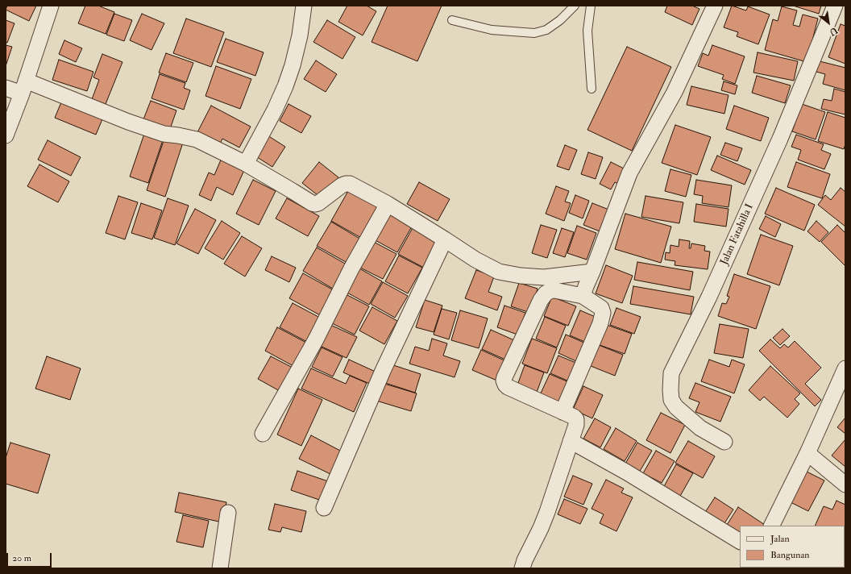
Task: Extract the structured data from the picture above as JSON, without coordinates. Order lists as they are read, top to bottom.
{
  "streets": {
    "street": ["Jalan Fatahilla I"]
  },
  "legend": ["Jalan", "Bangunan"],
  "scale_bar": "20 m",
  "north": "bottom right"
}
